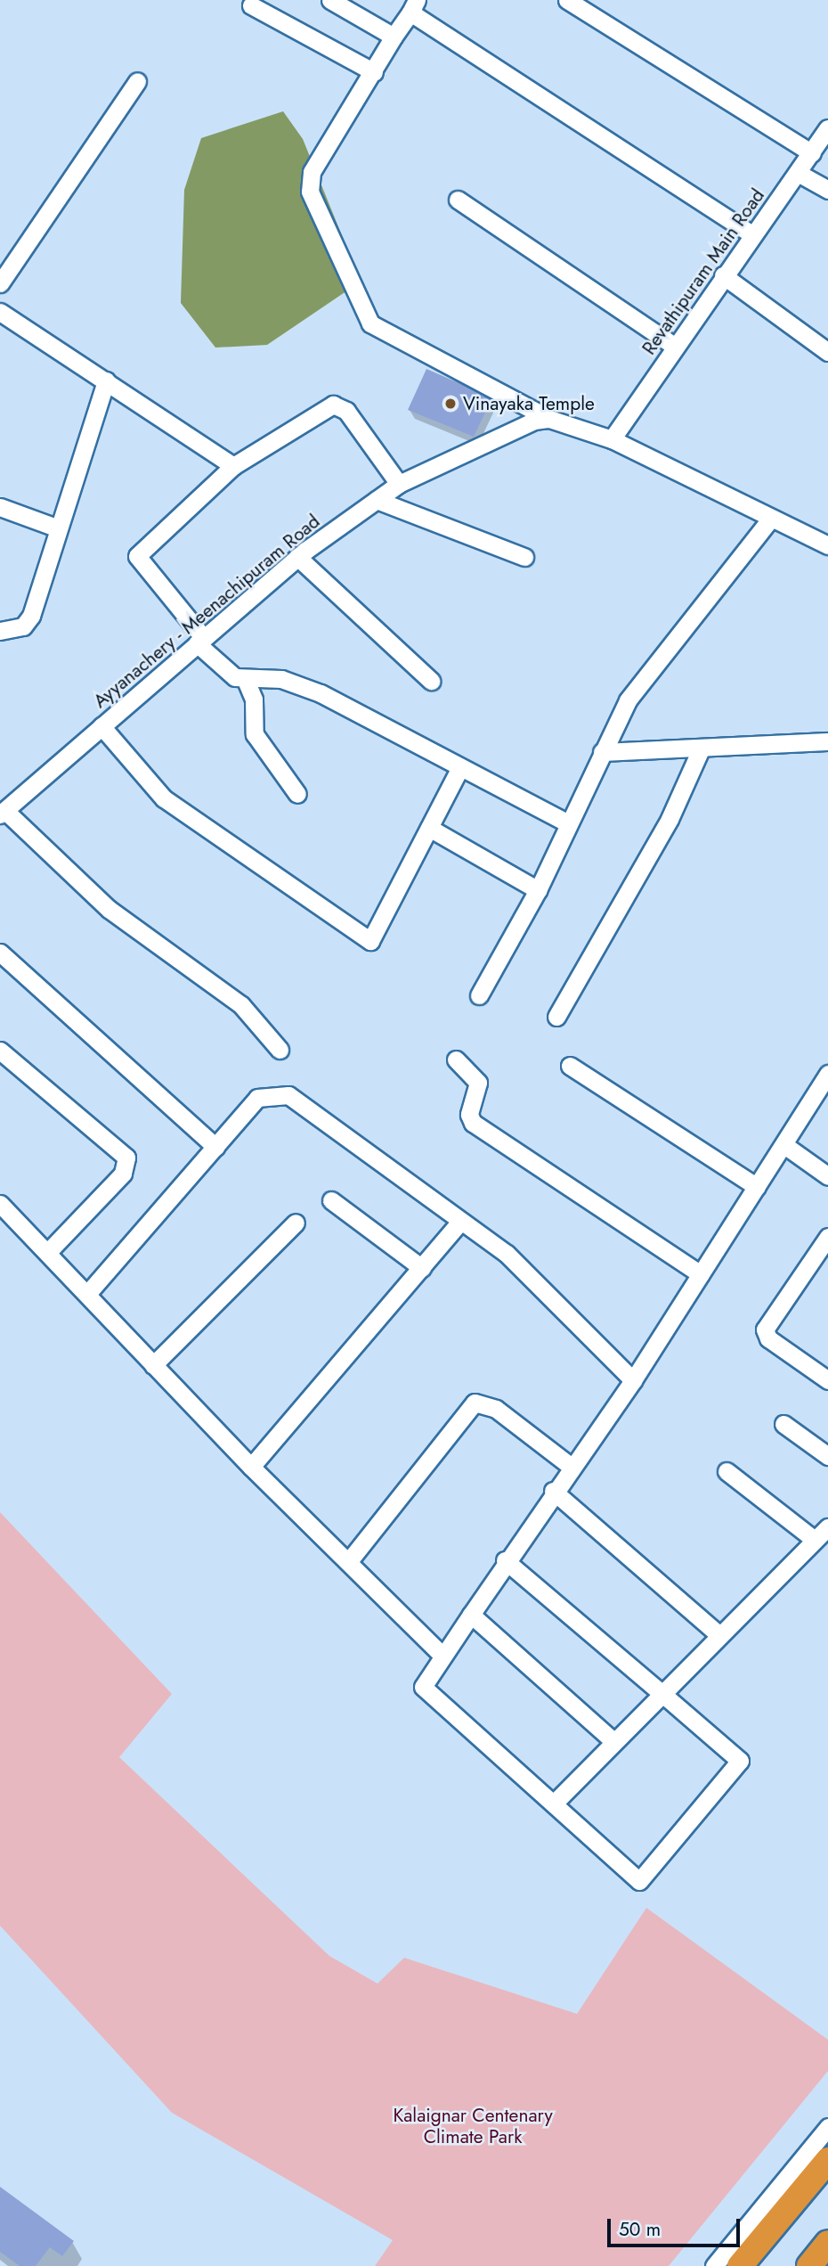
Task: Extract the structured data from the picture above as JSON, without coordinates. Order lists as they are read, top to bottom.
{
  "streets": {
    "street": ["Revathipuram Main Road", "Ayyanachery - Meenachipuram Road"]
  },
  "parks": ["Kalaignar Centenary Climate Park"],
  "places": ["Vinayaka Temple"],
  "scale_bar": "50 m"
}
